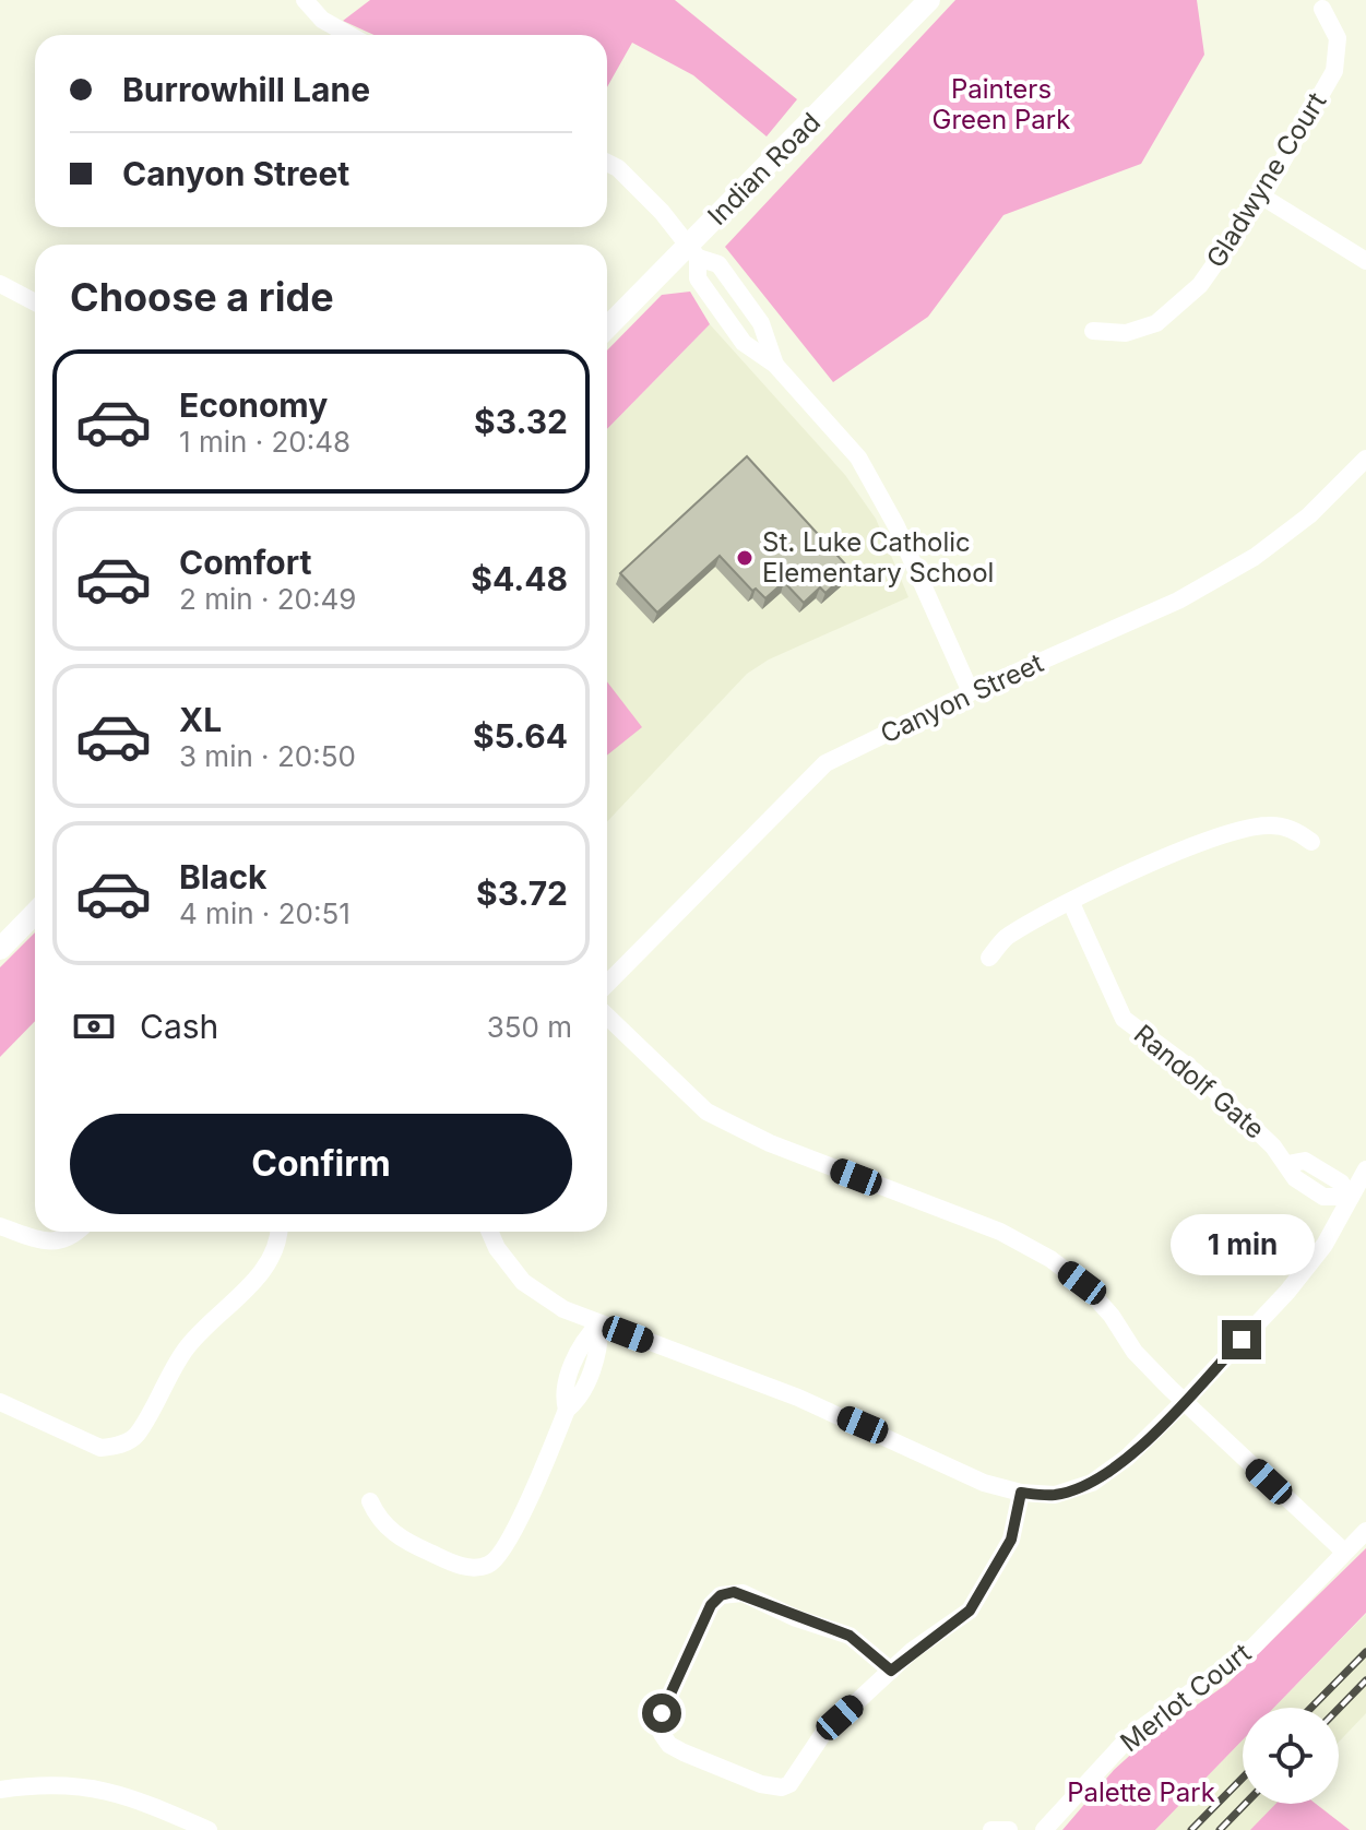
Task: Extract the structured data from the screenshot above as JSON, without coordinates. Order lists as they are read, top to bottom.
{
  "streets": {
    "street": [
      "Indian Road",
      "Gladwyne Court",
      "Canyon Street",
      "Randolf Gate",
      "Merlot Court"
    ]
  },
  "parks": ["Painters Green Park", "Palette Park"],
  "places": ["St. Luke Catholic Elementary School"],
  "page": {
    "banner": ["Burrowhill Lane", "Canyon Street"],
    "heading": "Choose a ride",
    "list": [
      {
        "name": "Economy",
        "note": "1 min · 20:48",
        "value": "$3.32"
      },
      {
        "name": "Comfort",
        "note": "2 min · 20:49",
        "value": "$4.48"
      },
      {
        "name": "XL",
        "note": "3 min · 20:50",
        "value": "$5.64"
      },
      {
        "name": "Black",
        "note": "4 min · 20:51",
        "value": "$3.72"
      }
    ],
    "pay": ["Cash", "350 m"],
    "buttons": "Confirm",
    "bubble": "1 min"
  }
}
